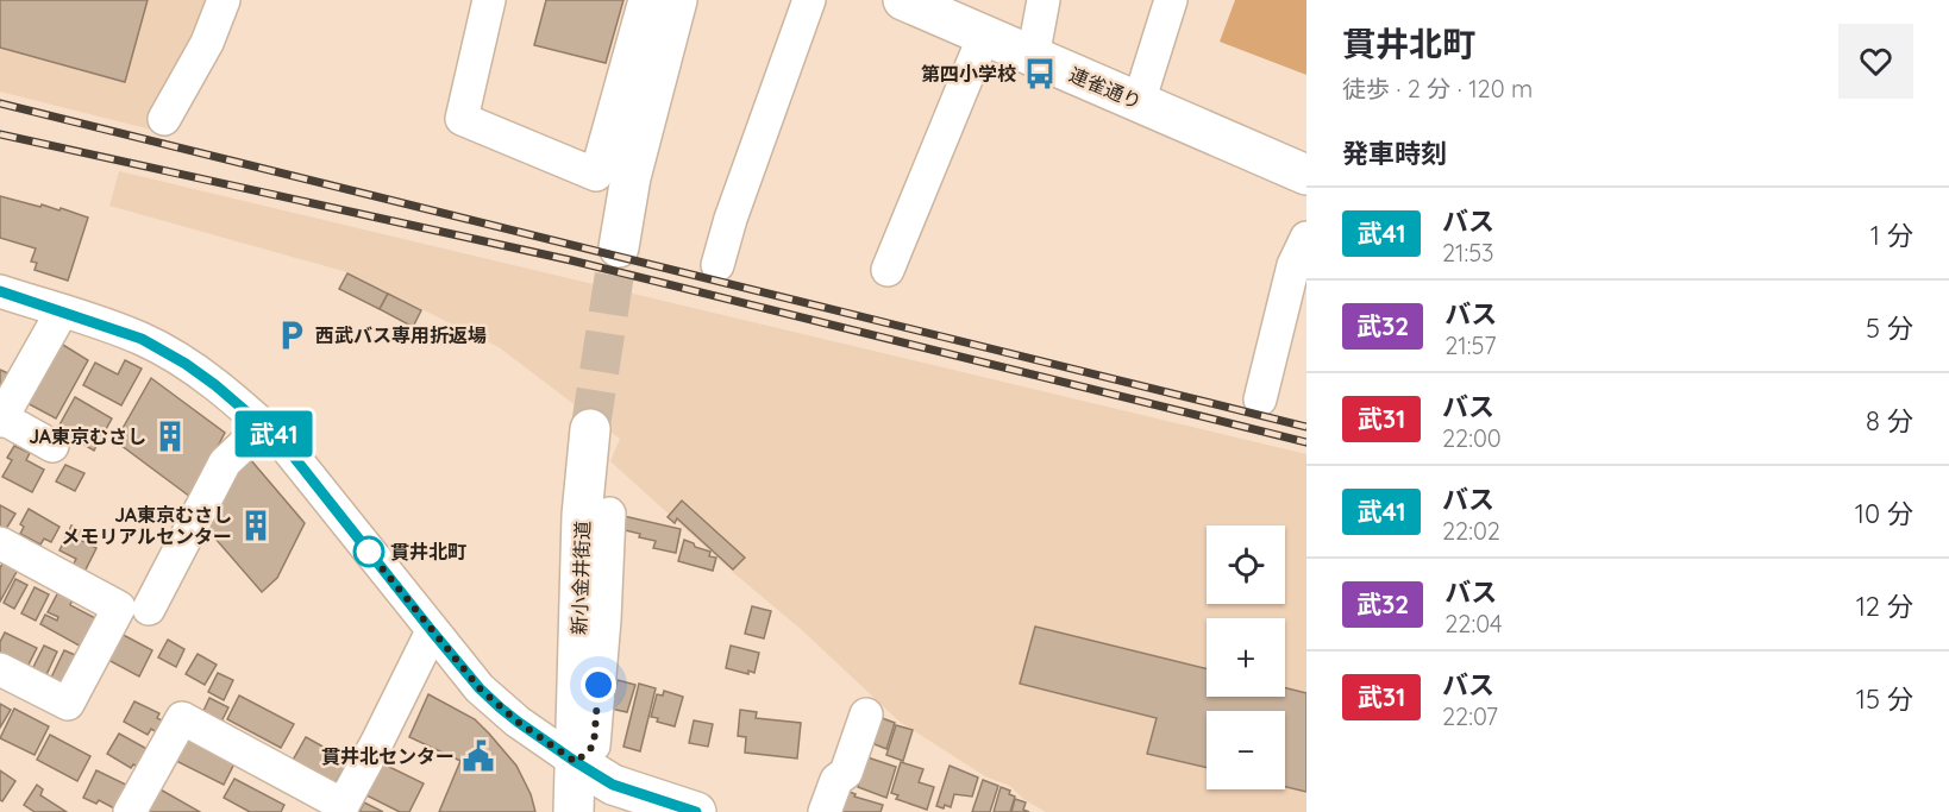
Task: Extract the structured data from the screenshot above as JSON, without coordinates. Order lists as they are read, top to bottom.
{
  "streets": {
    "main road": ["連雀通り", "新小金井街道"]
  },
  "places": {
    "bus stop": ["第四小学校"],
    "parking": ["西武バス専用折返場"],
    "building": ["JA東京むさし", "JA東京むさし メモリアルセンター"],
    "other": ["貫井北町"],
    "public building": ["貫井北センター"]
  },
  "lines": ["bus line 武41"],
  "page": {
    "on_map": "武41",
    "heading": [
      ["貫井北町", "徒歩 · 2 分 · 120 m"],
      "発車時刻"
    ],
    "list": [
      {
        "mark": "武41",
        "name": "バス",
        "note": "21:53",
        "value": "1 分"
      },
      {
        "mark": "武32",
        "name": "バス",
        "note": "21:57",
        "value": "5 分"
      },
      {
        "mark": "武31",
        "name": "バス",
        "note": "22:00",
        "value": "8 分"
      },
      {
        "mark": "武41",
        "name": "バス",
        "note": "22:02",
        "value": "10 分"
      },
      {
        "mark": "武32",
        "name": "バス",
        "note": "22:04",
        "value": "12 分"
      },
      {
        "mark": "武31",
        "name": "バス",
        "note": "22:07",
        "value": "15 分"
      }
    ],
    "map_buttons": ["+", "−"]
  }
}
